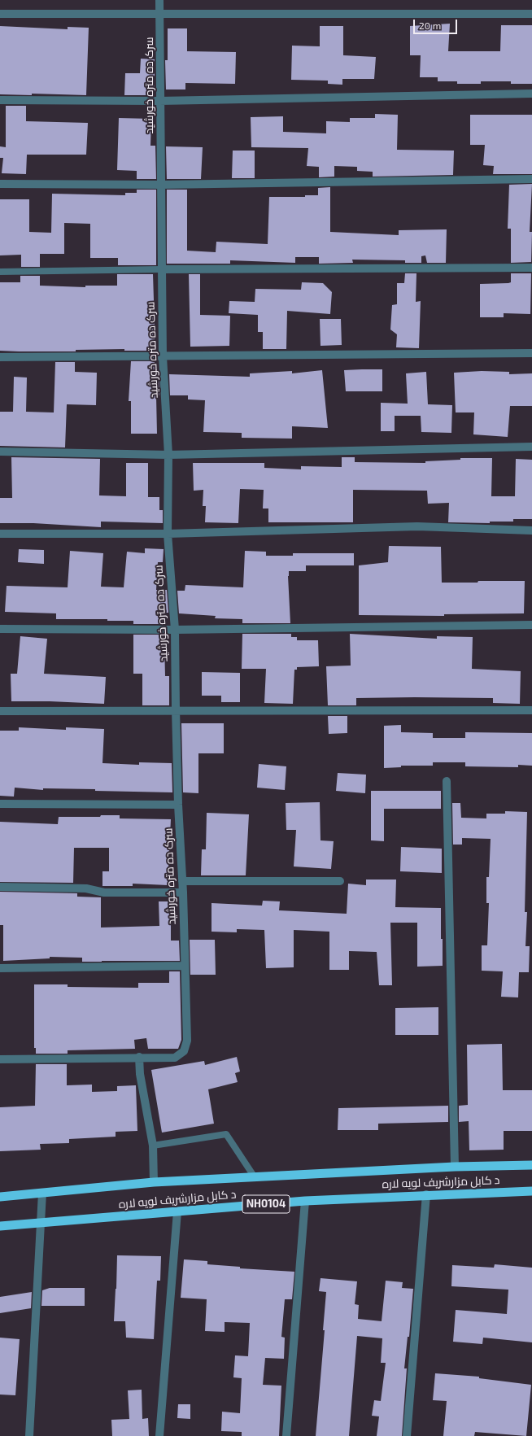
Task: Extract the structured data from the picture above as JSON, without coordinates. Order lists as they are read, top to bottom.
{
  "streets": {
    "highway": ["د کابل مزارشریف لویه لاره", "NH0104"],
    "street": ["سرک ده متره خورشید"]
  },
  "scale_bar": "20 m"
}
